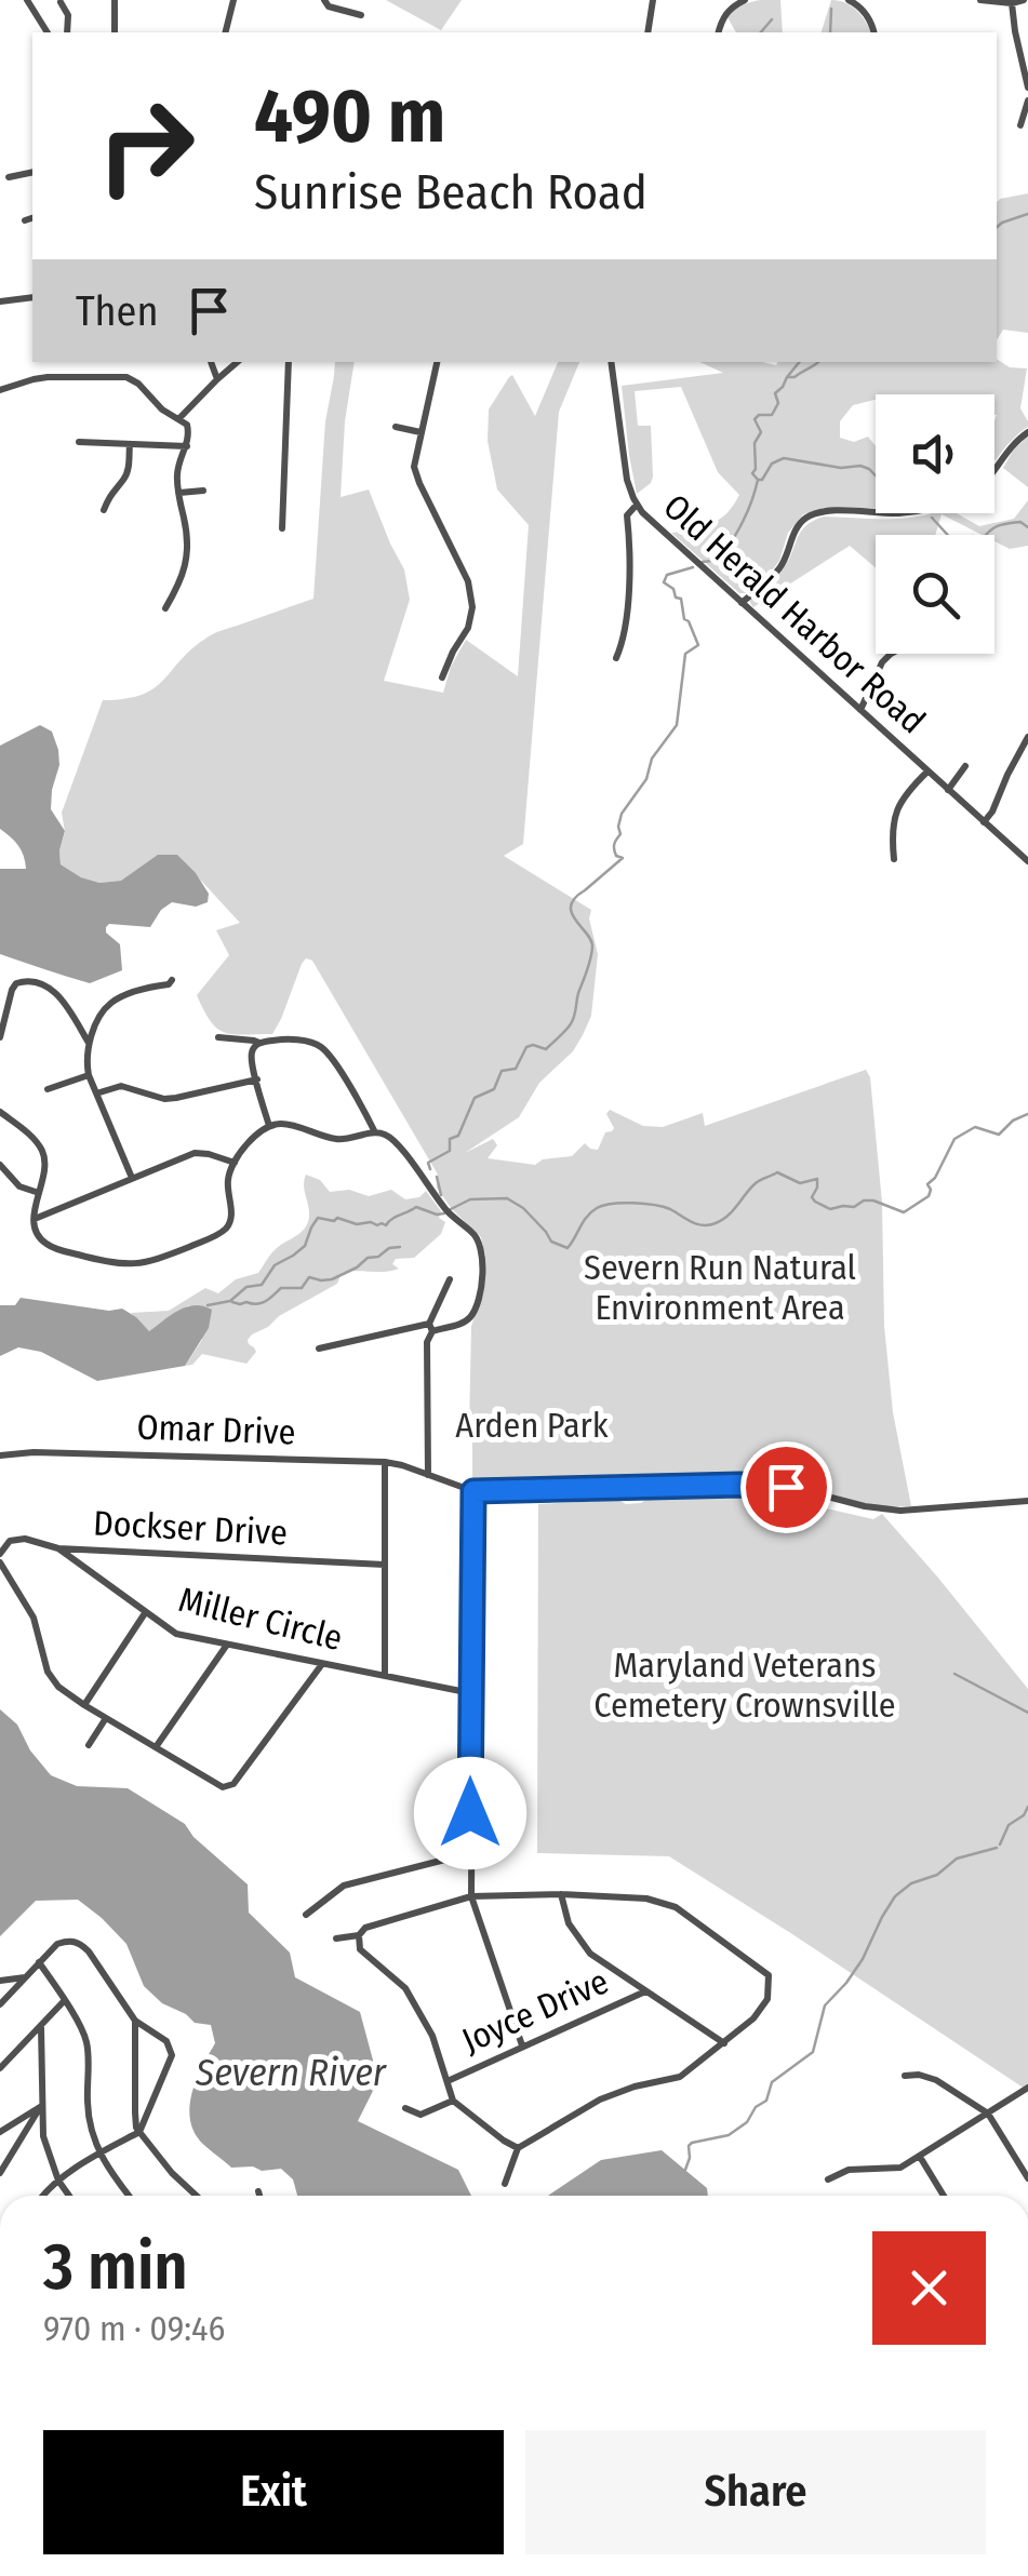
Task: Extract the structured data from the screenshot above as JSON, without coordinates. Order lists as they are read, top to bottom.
{
  "streets": {
    "street": [
      "Old Herald Harbor Road",
      "Omar Drive",
      "Dockser Drive",
      "Miller Circle",
      "Joyce Drive"
    ]
  },
  "crossings": [
    ["Dockser Drive", "Miller Circle"]
  ],
  "water": ["Severn River"],
  "parks": ["Severn Run Natural Environment Area", "Arden Park", "Maryland Veterans Cemetery Crownsville"],
  "page": {
    "turn": ["490 m", "Sunrise Beach Road"],
    "then": "Then",
    "heading": ["3 min", "970 m · 09:46"],
    "buttons": ["Exit", "Share"]
  }
}
